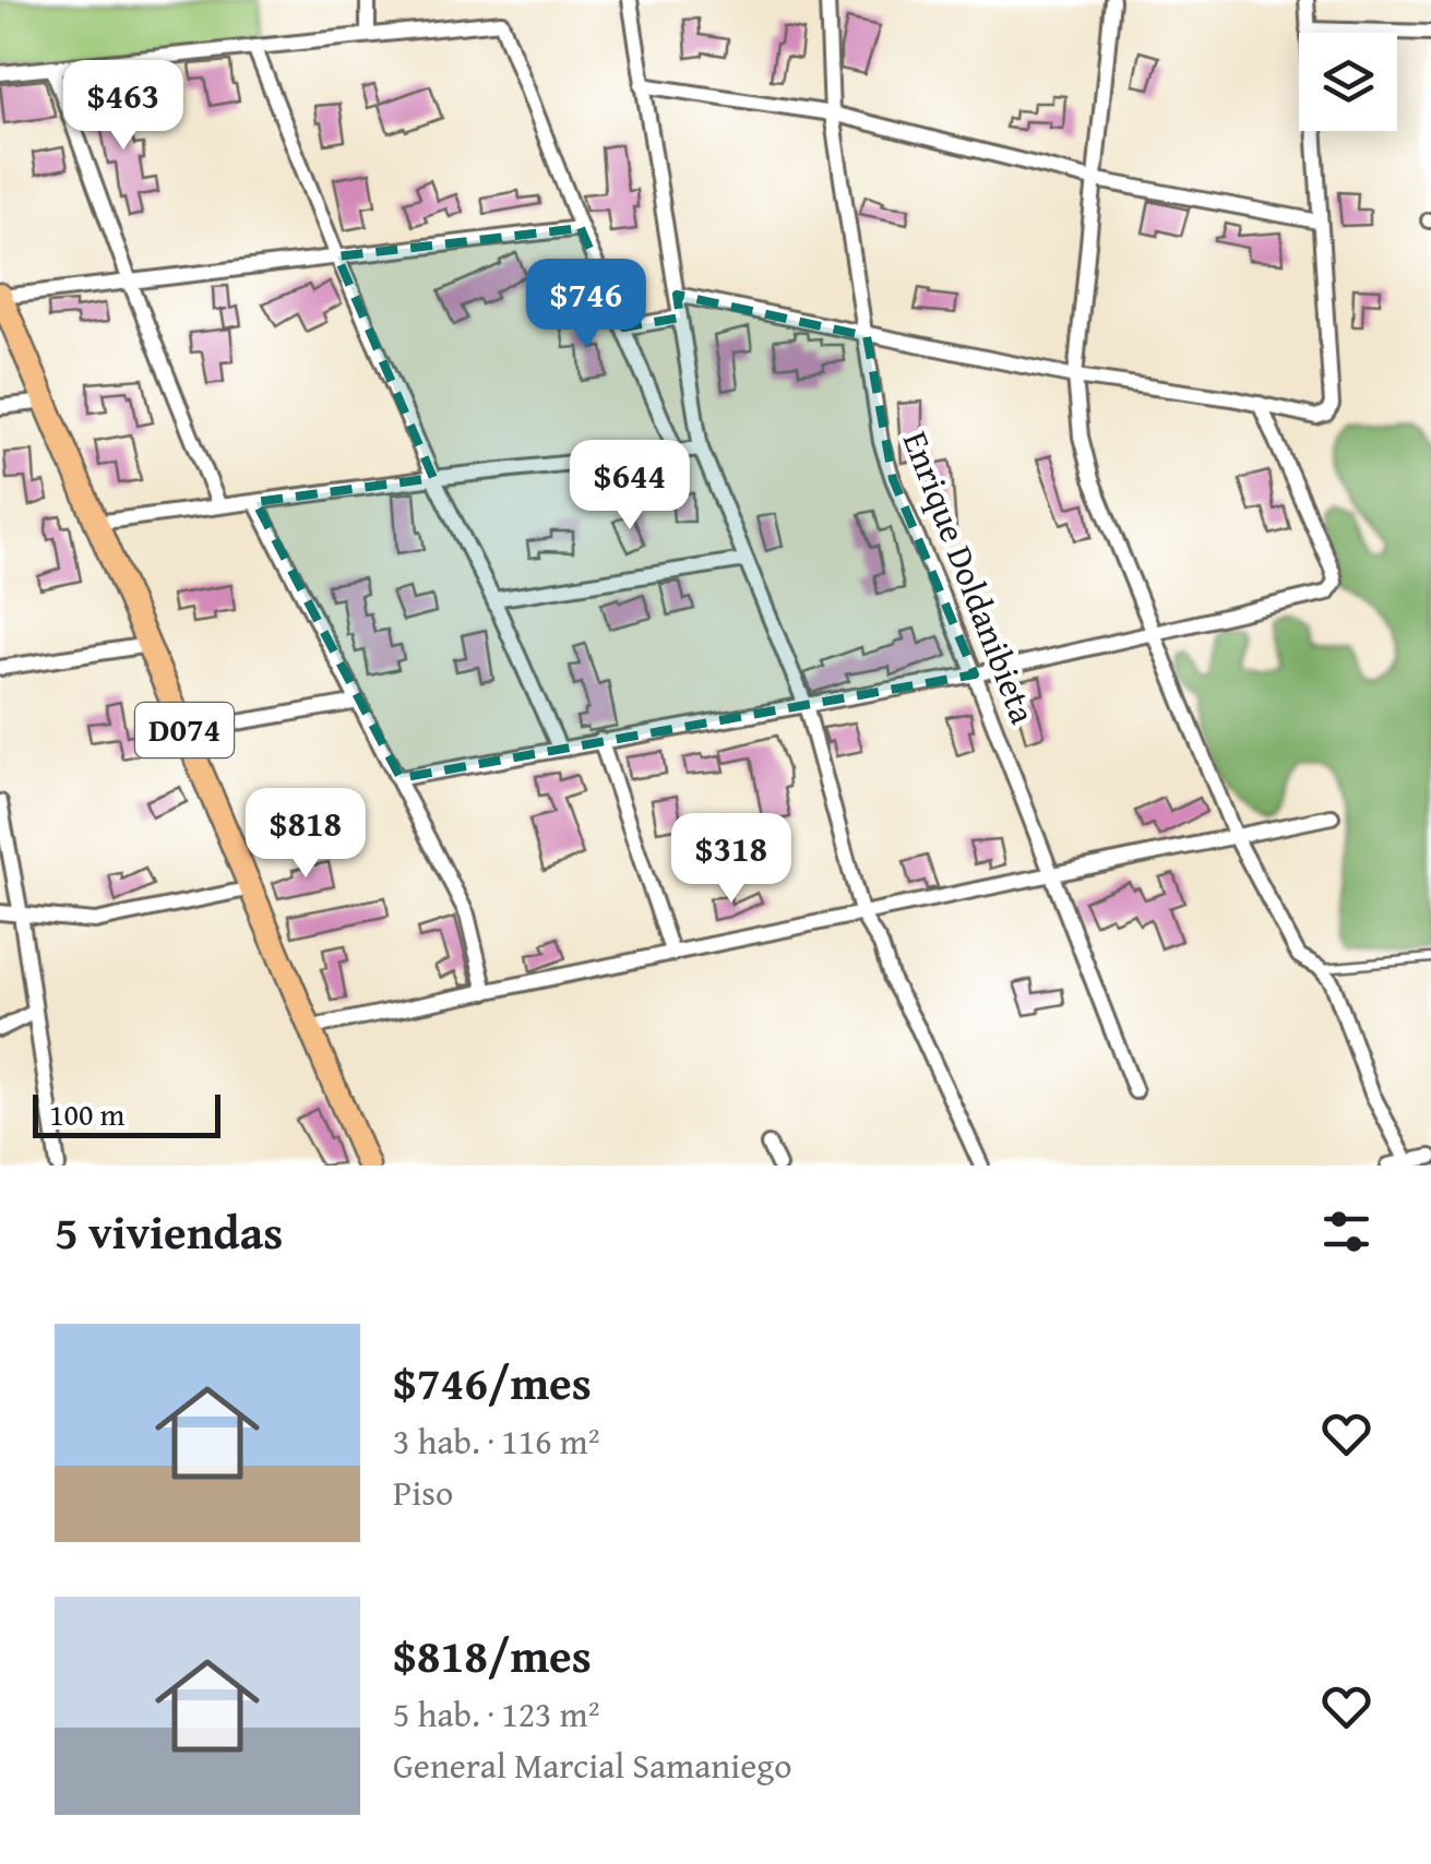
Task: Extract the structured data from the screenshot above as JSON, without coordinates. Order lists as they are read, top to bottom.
{
  "streets": {
    "main road": ["D074"],
    "street": ["Enrique Doldanibieta"]
  },
  "scale_bar": "100 m",
  "page": {
    "price": [
      "$463",
      "$746",
      "$644",
      "$818",
      "$318"
    ],
    "scale": "100 m",
    "heading": "5 viviendas",
    "list": [
      {
        "name": "$746/mes",
        "note": "3 hab. · 116 m² · Piso"
      },
      {
        "name": "$818/mes",
        "note": "5 hab. · 123 m² · General Marcial Samaniego"
      }
    ]
  }
}
